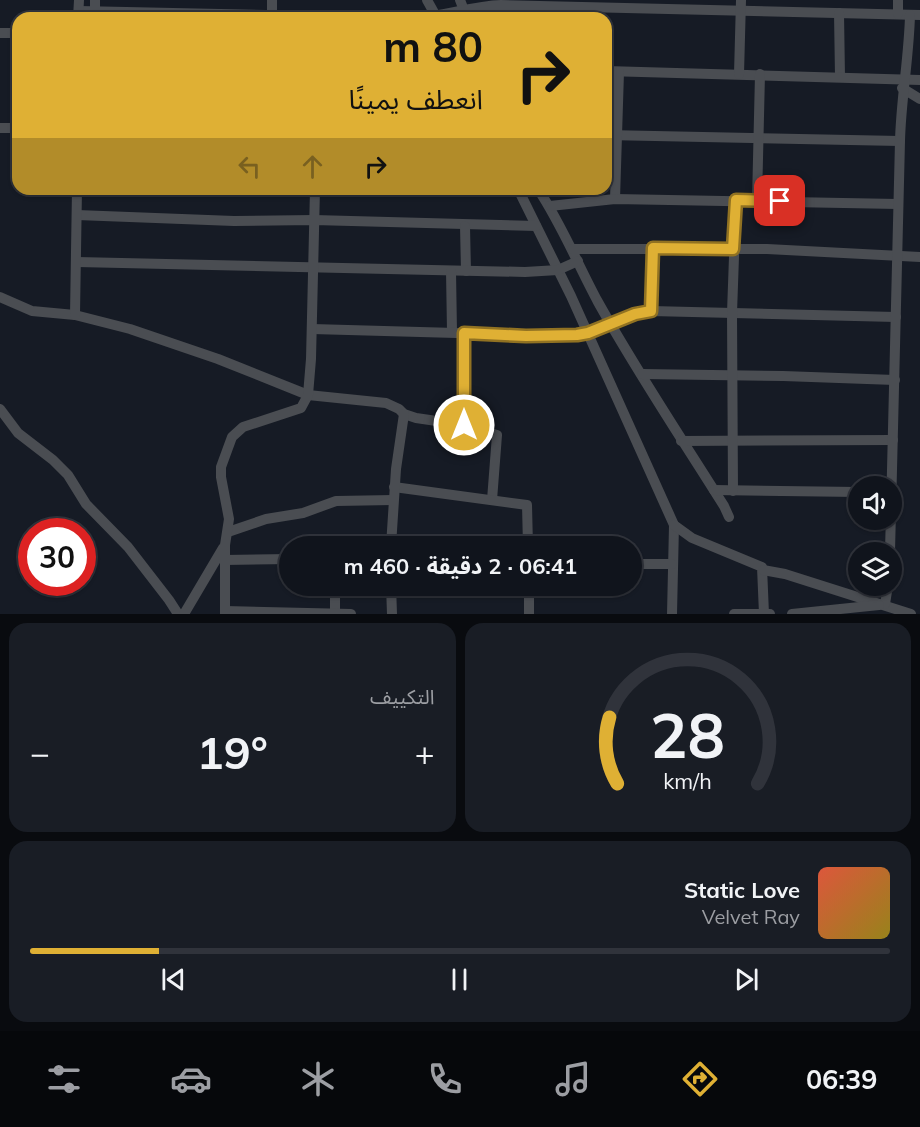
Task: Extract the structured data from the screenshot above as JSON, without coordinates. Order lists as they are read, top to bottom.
{
  "page": {
    "turn": ["80 m", "انعطف يمينًا"],
    "limit": "30",
    "trip": "06:41 · 2 دقيقة · 460 m",
    "tile": "التكييف",
    "heat": ["−", "19°", "+"],
    "song": ["Static Love", "Velvet Ray"],
    "tabs": "06:39",
    "gauge": ["28", "km/h"]
  }
}
